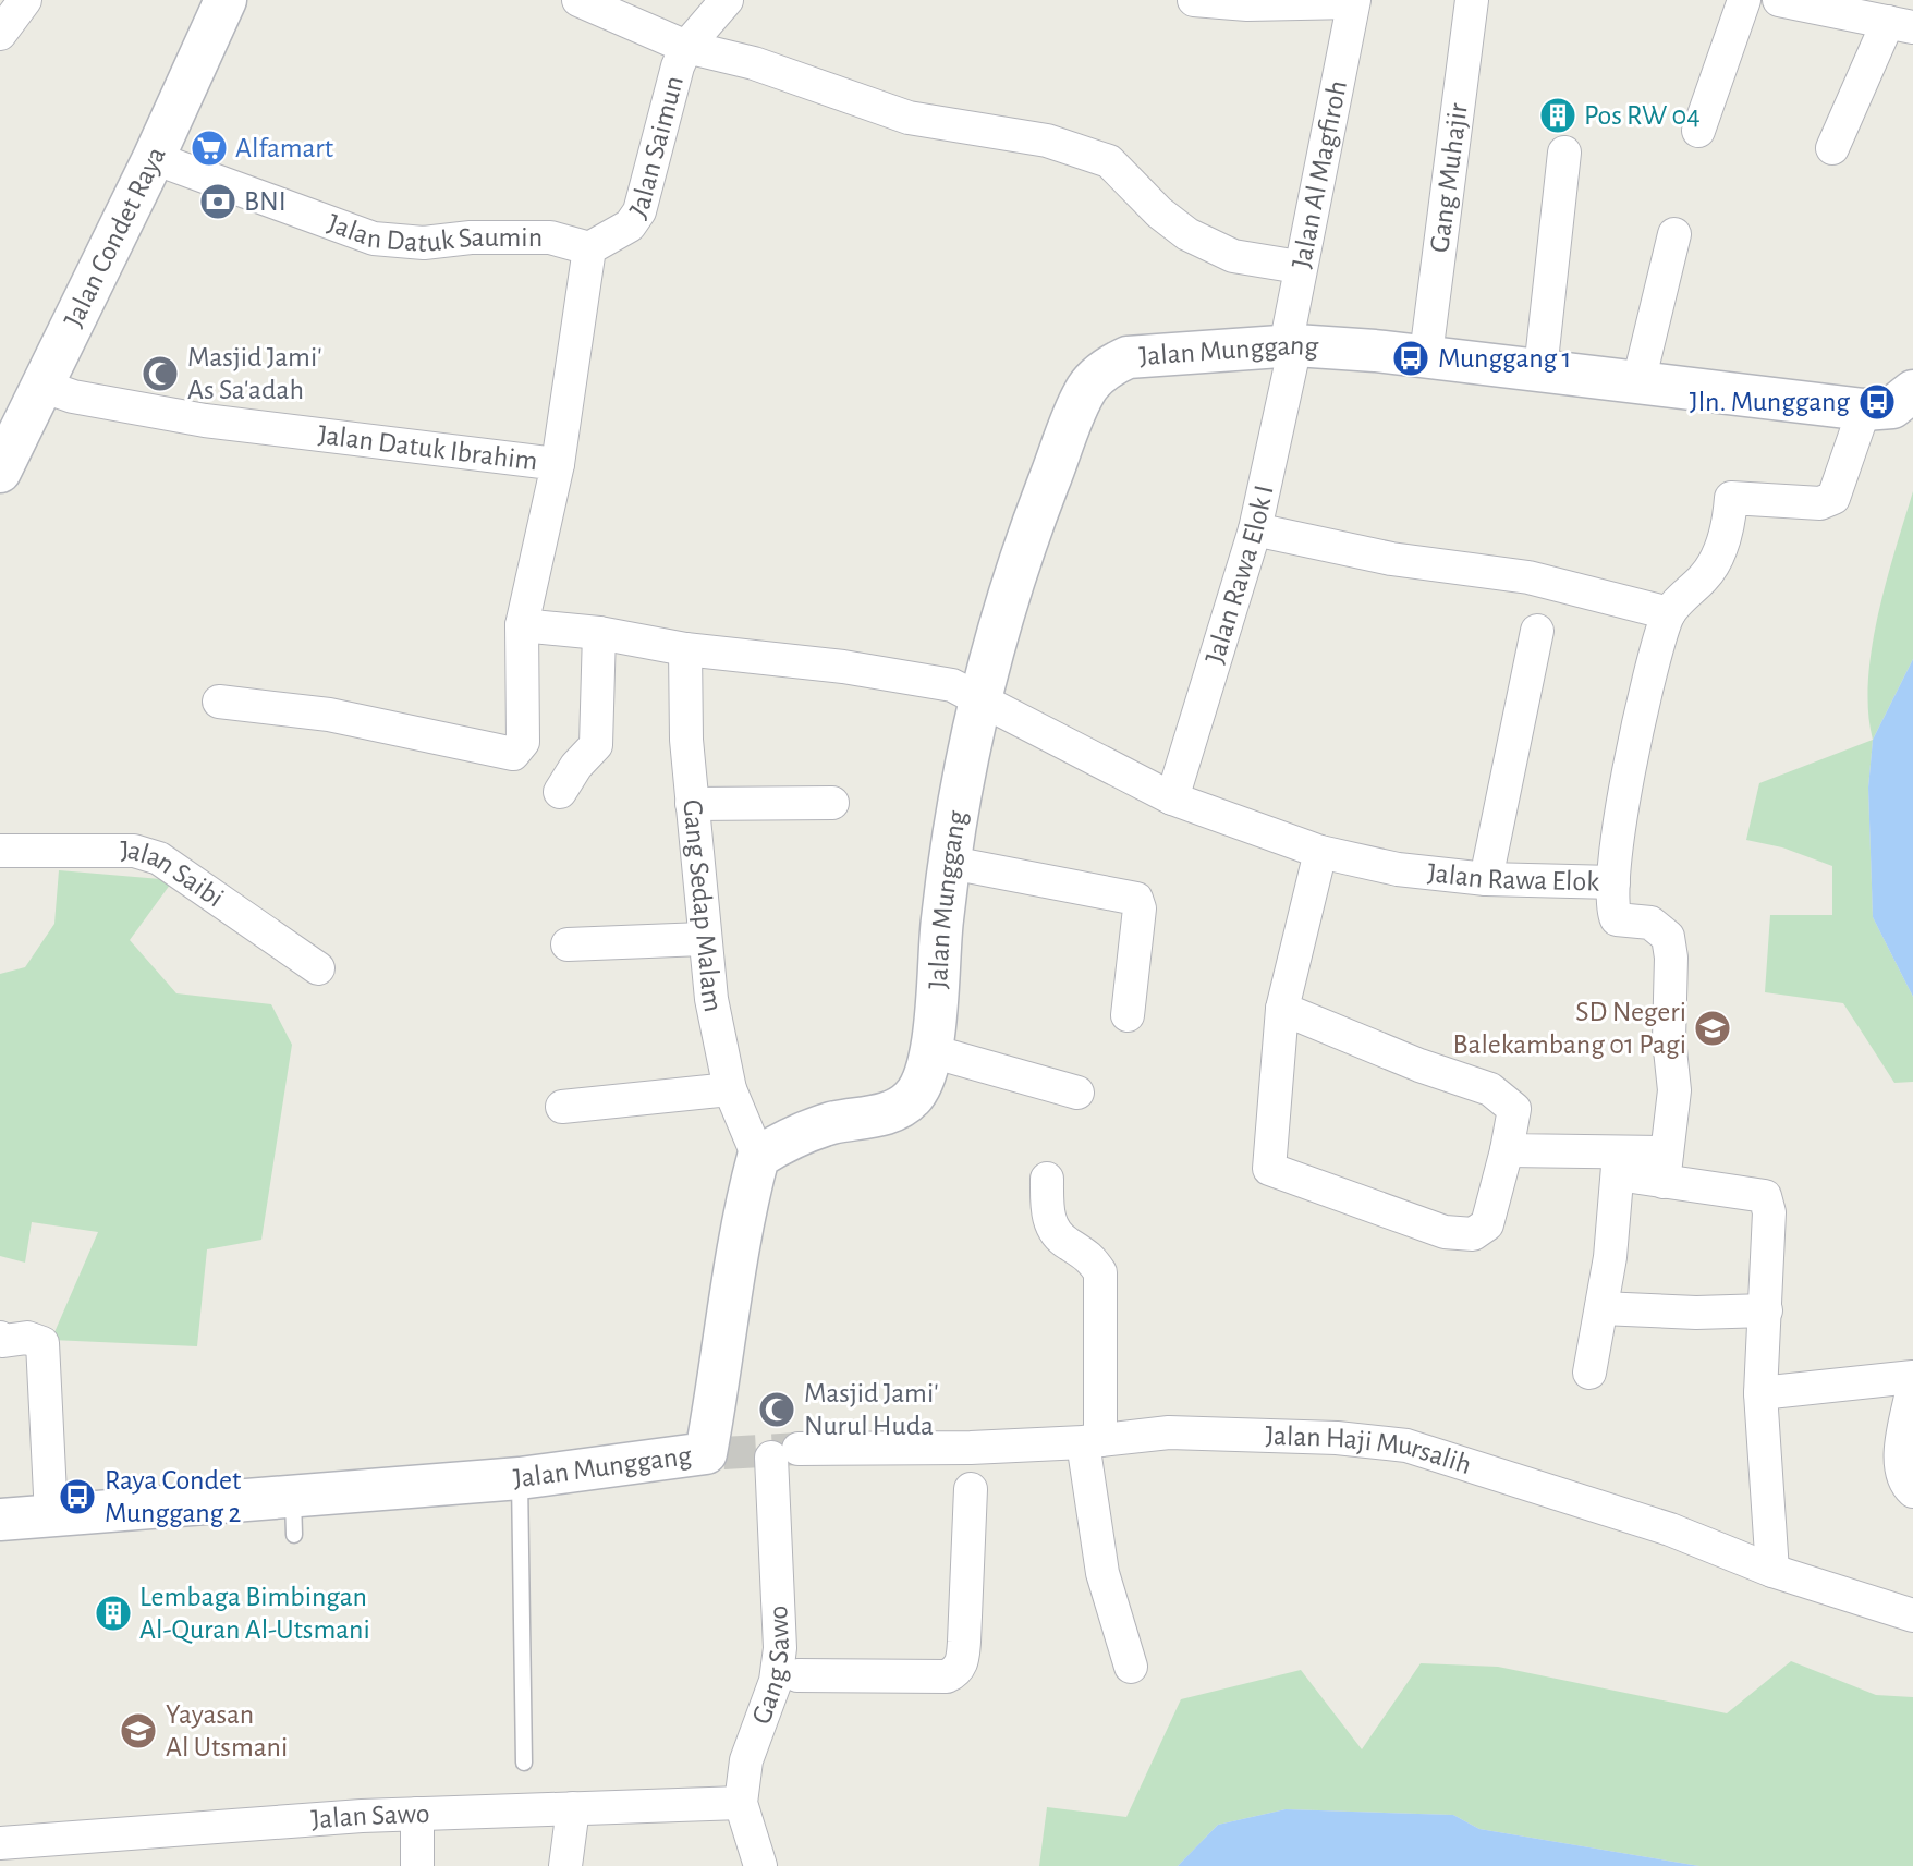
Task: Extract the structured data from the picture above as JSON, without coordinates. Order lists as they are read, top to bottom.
{
  "streets": {
    "street": [
      "Jalan Saimun",
      "Jalan Al Magfiroh",
      "Gang Muhajir",
      "Jalan Datuk Saumin",
      "Jalan Condet Raya",
      "Jalan Munggang",
      "Jalan Datuk Ibrahim",
      "Jalan Rawa Elok I",
      "Jalan Rawa Elok",
      "Jalan Saibi",
      "Gang Sedap Malam",
      "Jalan Haji Mursalih",
      "Gang Sawo",
      "Jalan Sawo"
    ]
  },
  "crossings": [
    ["Jalan Saimun", "Jalan Datuk Saumin"],
    ["Jalan Al Magfiroh", "Jalan Munggang"],
    ["Jalan Al Magfiroh", "Jalan Rawa Elok I"],
    ["Gang Muhajir", "Jalan Munggang"],
    ["Jalan Datuk Saumin", "Jalan Condet Raya"],
    ["Jalan Condet Raya", "Jalan Datuk Ibrahim"],
    ["Jalan Munggang", "Jalan Rawa Elok I"],
    ["Jalan Munggang", "Jalan Rawa Elok"],
    ["Jalan Munggang", "Gang Sedap Malam"],
    ["Jalan Rawa Elok I", "Jalan Rawa Elok"],
    ["Jalan Haji Mursalih", "Gang Sawo"],
    ["Gang Sawo", "Jalan Sawo"]
  ],
  "places": {
    "building": ["Pos RW 04", "Lembaga Bimbingan Al-Quran Al-Utsmani"],
    "supermarket": ["Alfamart"],
    "bank": ["BNI"],
    "bus stop": ["Munggang 1", "Jln. Munggang", "Raya Condet Munggang 2"],
    "mosque": ["Masjid Jami' As Sa'adah", "Masjid Jami' Nurul Huda"],
    "school or university": ["SD Negeri Balekambang 01 Pagi", "Yayasan Al Utsmani"]
  }
}
